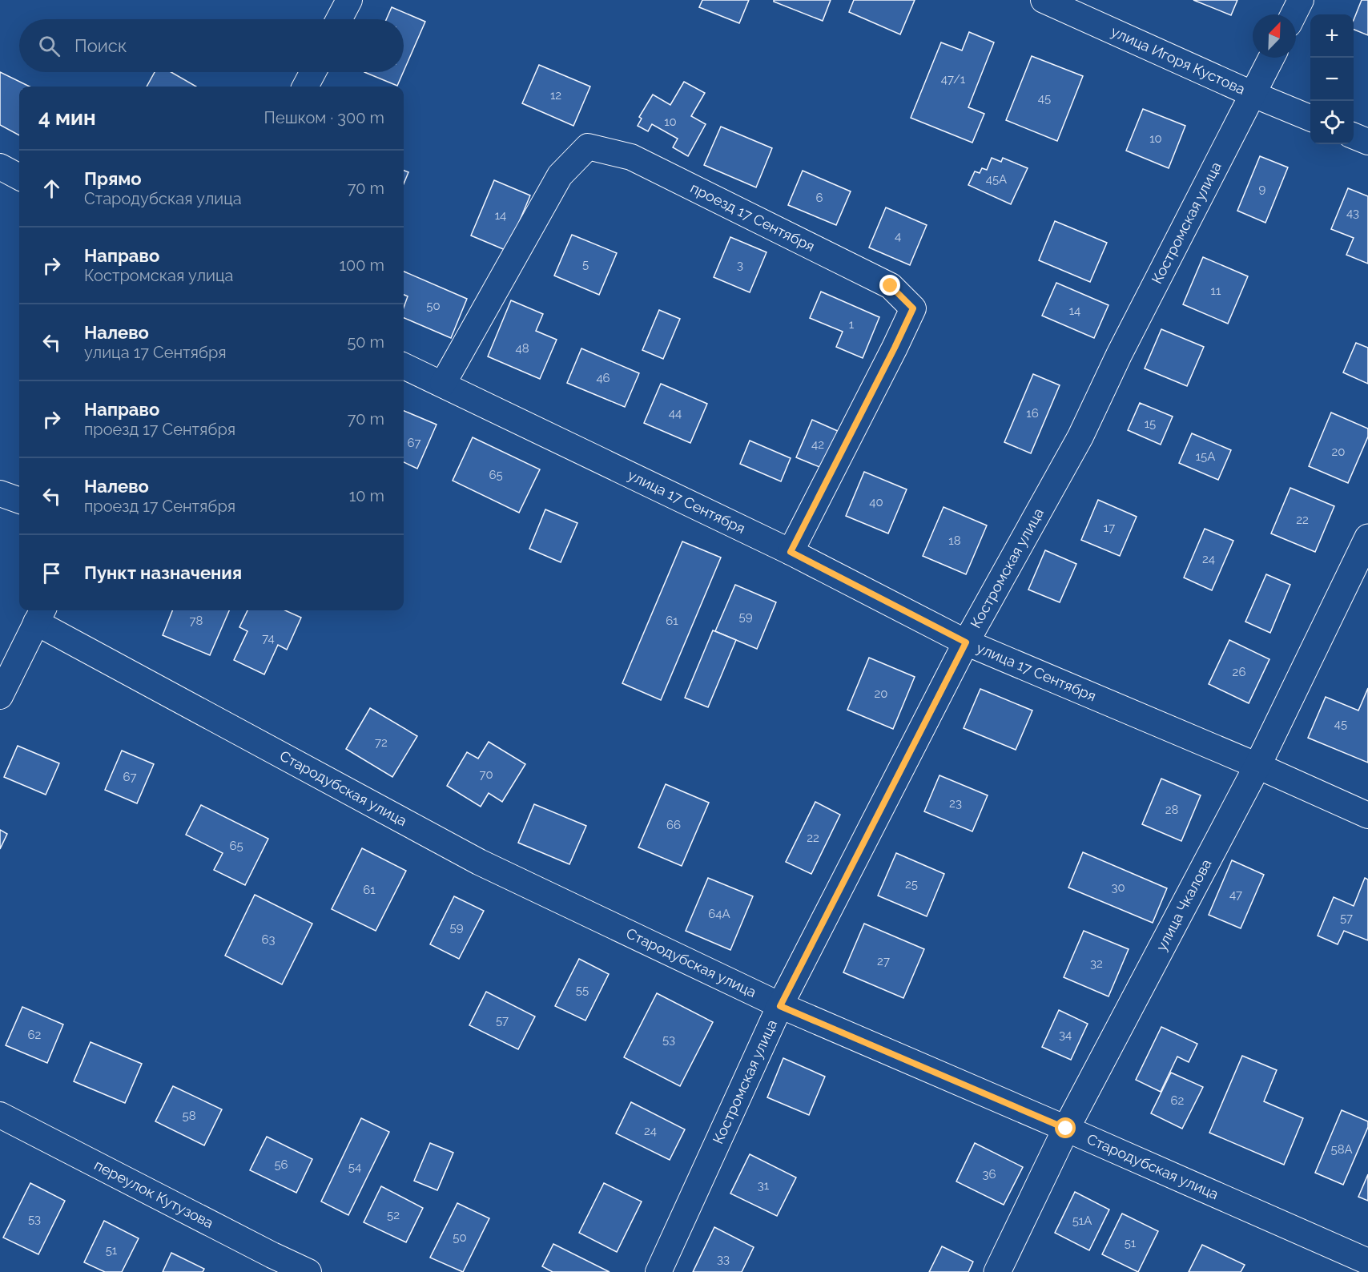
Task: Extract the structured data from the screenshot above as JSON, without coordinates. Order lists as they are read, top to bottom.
{
  "streets": {
    "street": [
      "улица Игоря Кустова",
      "проезд 17 Сентября",
      "Костромская улица",
      "улица 17 Сентября",
      "Стародубская улица",
      "улица Чкалова",
      "переулок Кутузова"
    ]
  },
  "crossings": [
    ["улица Игоря Кустова", "Костромская улица"],
    ["проезд 17 Сентября", "улица 17 Сентября"],
    ["Костромская улица", "улица 17 Сентября"],
    ["Костромская улица", "Стародубская улица"],
    ["улица 17 Сентября", "улица Чкалова"],
    ["Стародубская улица", "улица Чкалова"]
  ],
  "house_numbers": [
    "47/1",
    "12",
    "45",
    "10",
    "10",
    "45А",
    "9",
    "6",
    "43",
    "14",
    "4",
    "5",
    "3",
    "11",
    "50",
    "14",
    "1",
    "48",
    "46",
    "44",
    "16",
    "15",
    "67",
    "42",
    "20",
    "15А",
    "65",
    "40",
    "22",
    "17",
    "18",
    "24",
    "59",
    "78",
    "61",
    "74",
    "26",
    "20",
    "45",
    "72",
    "70",
    "67",
    "23",
    "28",
    "66",
    "22",
    "65",
    "25",
    "30",
    "61",
    "47",
    "64А",
    "57",
    "59",
    "63",
    "27",
    "32",
    "55",
    "57",
    "62",
    "34",
    "53",
    "62",
    "58",
    "24",
    "58А",
    "56",
    "54",
    "36",
    "31",
    "52",
    "53",
    "51А",
    "50",
    "51",
    "51",
    "33"
  ],
  "north": "top right",
  "page": {
    "map_buttons": ["+", "−"],
    "search": "Поиск",
    "heading": ["4 мин", "Пешком · 300 m"],
    "list": [
      ["Прямо", "Стародубская улица", "70 m"],
      ["Направо", "Костромская улица", "100 m"],
      ["Налево", "улица 17 Сентября", "50 m"],
      ["Направо", "проезд 17 Сентября", "70 m"],
      ["Налево", "проезд 17 Сентября", "10 m"],
      "Пункт назначения"
    ]
  }
}
